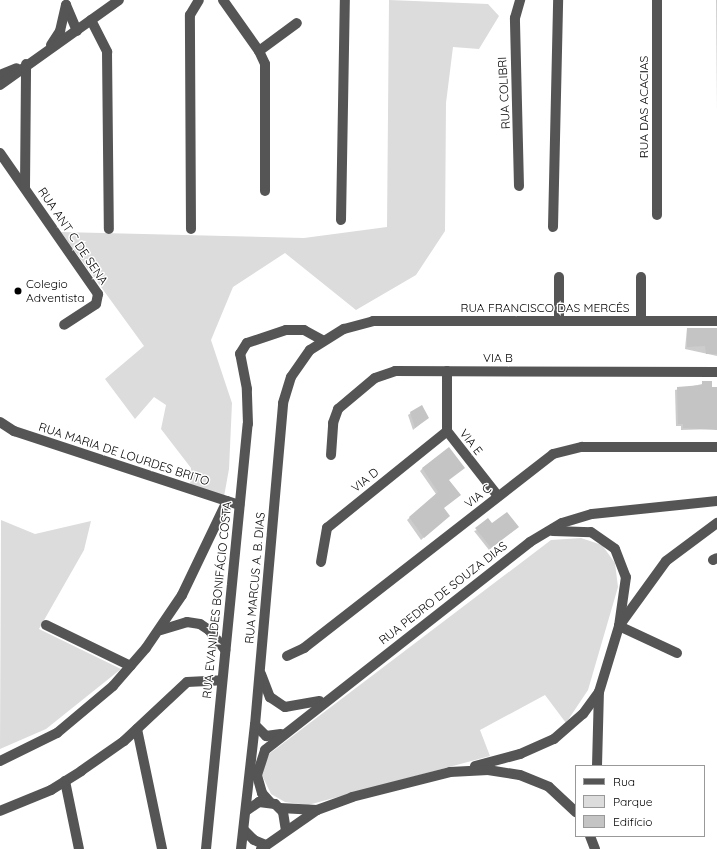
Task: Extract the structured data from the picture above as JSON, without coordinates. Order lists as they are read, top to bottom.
{
  "streets": {
    "street": [
      "RUA COLIBRI",
      "RUA DAS ACACIAS",
      "RUA ANT C DE SENA",
      "RUA FRANCISCO DAS MERCÊS",
      "VIA B",
      "VIA E",
      "RUA MARIA DE LOURDES BRITO",
      "VIA D",
      "VIA C",
      "RUA MARCUS A. B. DIAS",
      "RUA PEDRO DE SOUZA DIAS",
      "RUA EVANILDES BONIFÁCIO COSTA"
    ]
  },
  "crossings": [
    ["RUA FRANCISCO DAS MERCÊS", "RUA MARCUS A. B. DIAS"],
    ["RUA FRANCISCO DAS MERCÊS", "RUA EVANILDES BONIFÁCIO COSTA"],
    ["VIA B", "VIA E"],
    ["VIA E", "VIA D"],
    ["VIA E", "VIA C"],
    ["RUA MARIA DE LOURDES BRITO", "RUA EVANILDES BONIFÁCIO COSTA"],
    ["RUA MARCUS A. B. DIAS", "RUA PEDRO DE SOUZA DIAS"],
    ["RUA MARCUS A. B. DIAS", "RUA EVANILDES BONIFÁCIO COSTA"]
  ],
  "places": ["Colegio Adventista"],
  "legend": ["Rua", "Parque", "Edifício"]
}
